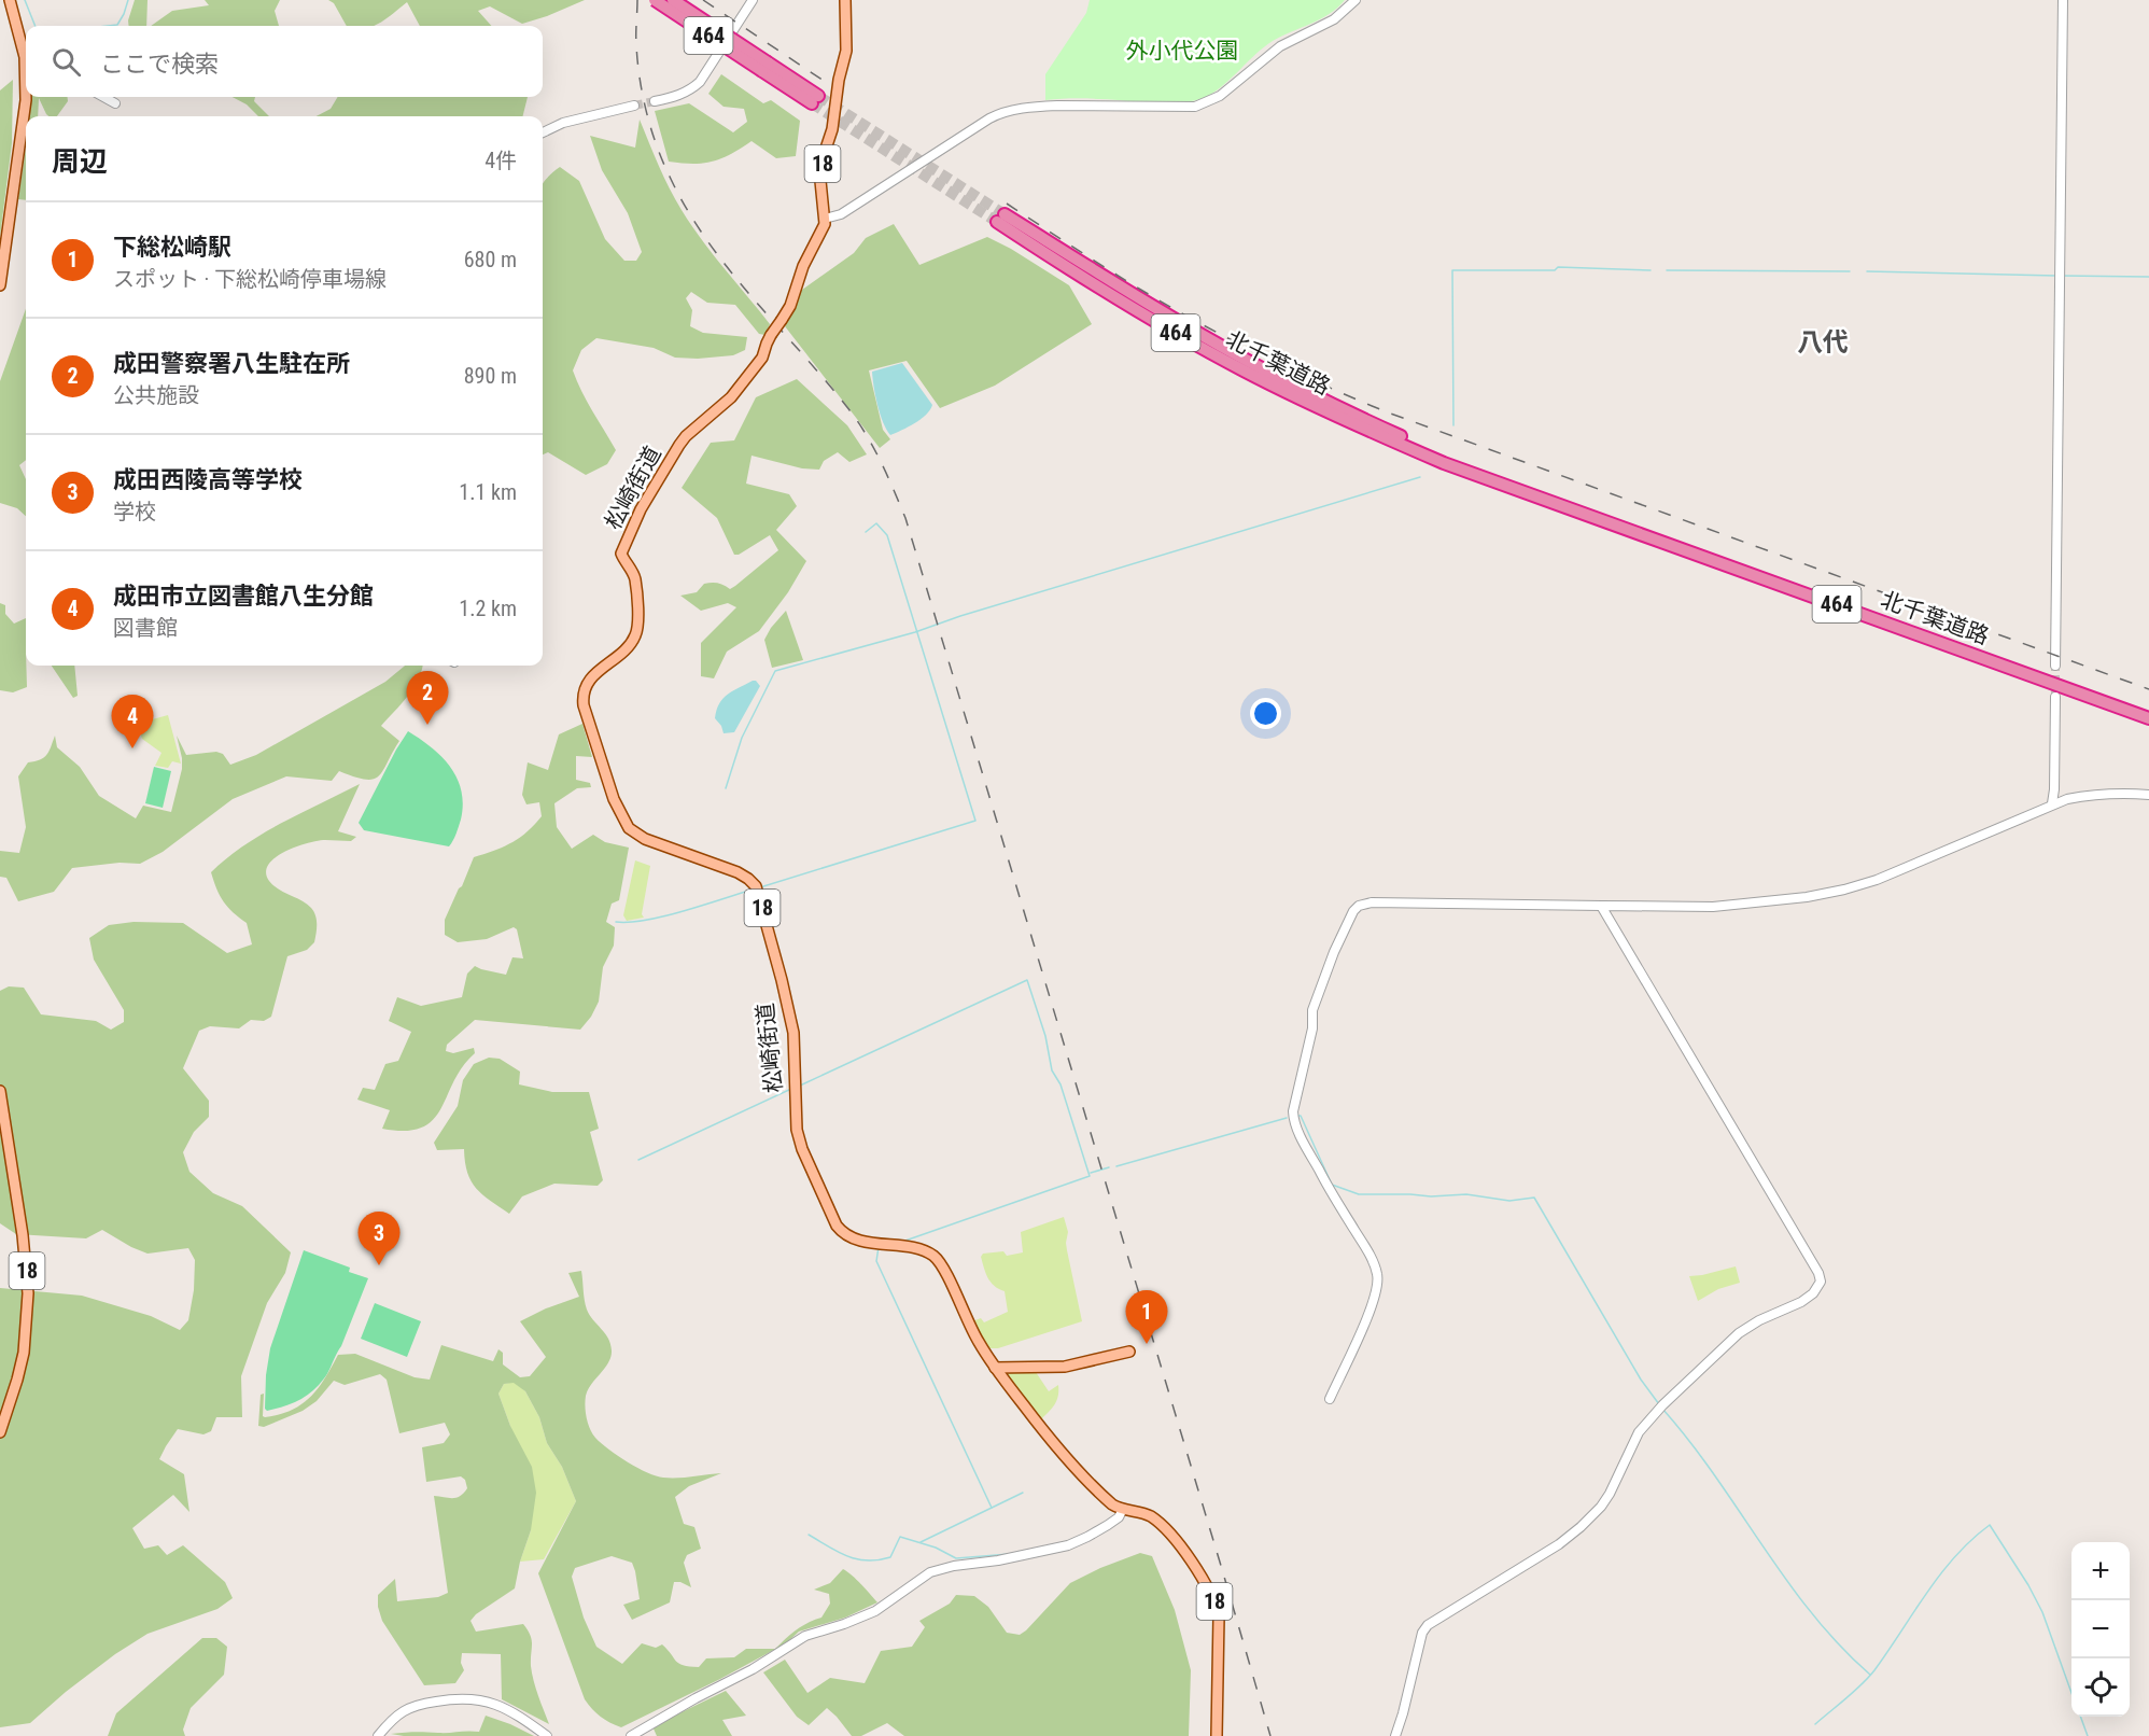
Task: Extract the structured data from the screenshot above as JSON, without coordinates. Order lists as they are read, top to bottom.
{
  "streets": {
    "highway": ["464", "北千葉道路"],
    "main road": ["18", "松崎街道"]
  },
  "crossings": [
    ["18", "松崎街道"]
  ],
  "districts": ["八代"],
  "parks": ["外小代公園"],
  "page": {
    "search": "ここで検索",
    "heading": ["周辺", "4件"],
    "list": [
      {
        "mark": "1",
        "name": "下総松崎駅",
        "note": "スポット · 下総松崎停車場線",
        "value": "680 m"
      },
      {
        "mark": "2",
        "name": "成田警察署八生駐在所",
        "note": "公共施設",
        "value": "890 m"
      },
      {
        "mark": "3",
        "name": "成田西陵高等学校",
        "note": "学校",
        "value": "1.1 km"
      },
      {
        "mark": "4",
        "name": "成田市立図書館八生分館",
        "note": "図書館",
        "value": "1.2 km"
      }
    ],
    "pins": [
      "2",
      "4",
      "3",
      "1"
    ],
    "map_buttons": ["+", "−"]
  }
}
